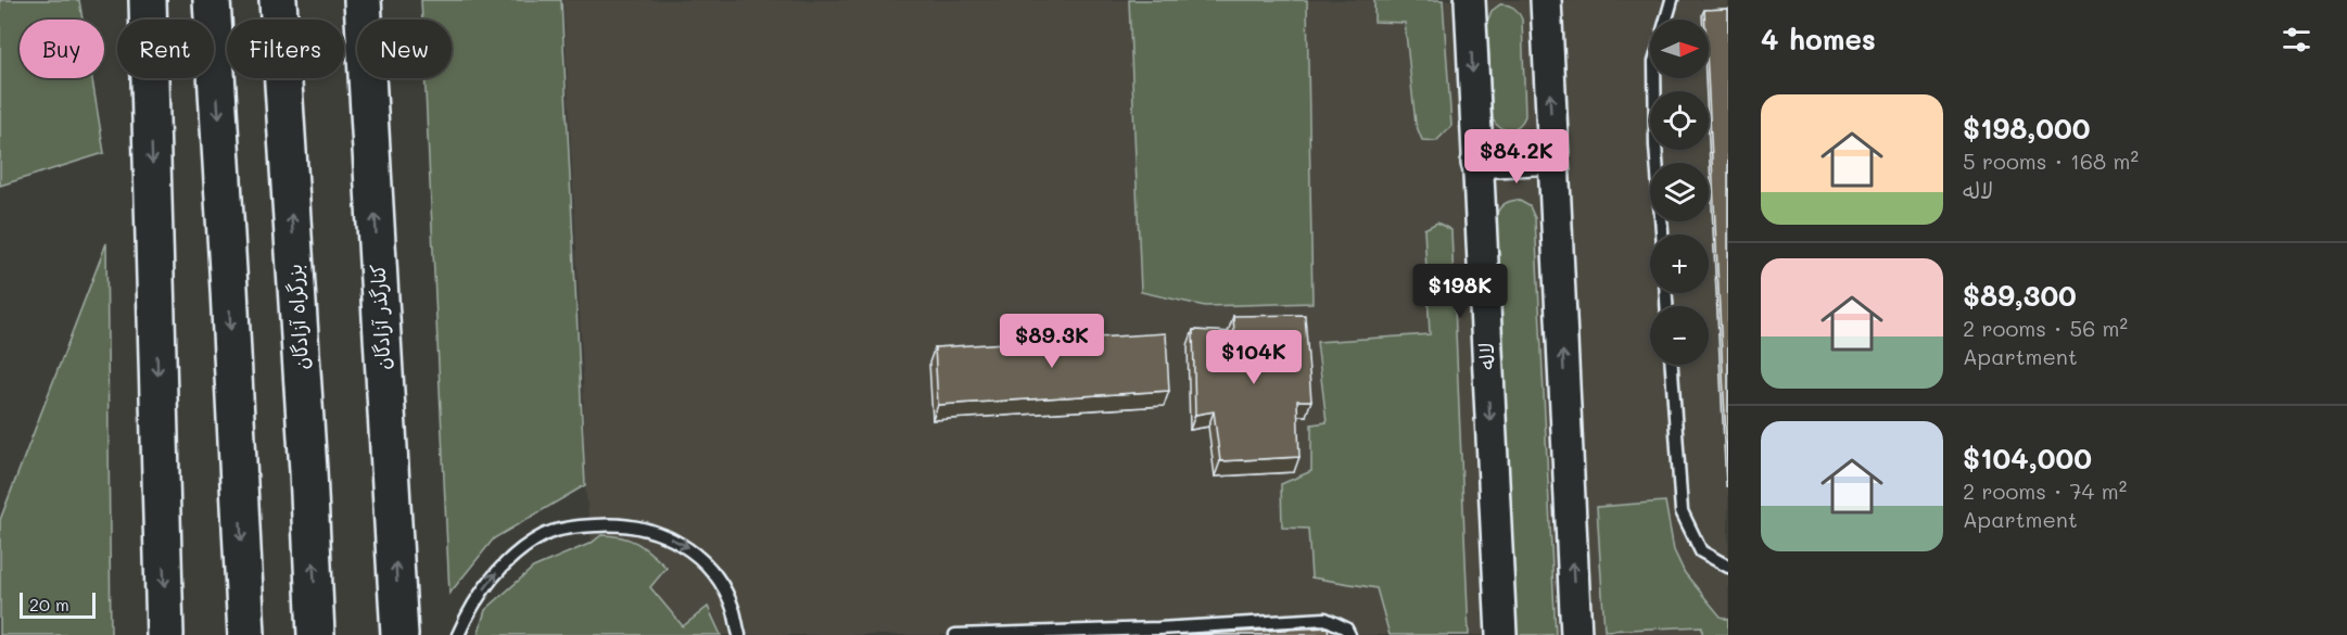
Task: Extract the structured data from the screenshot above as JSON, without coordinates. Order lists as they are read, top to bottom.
{
  "streets": {
    "main road": ["بزرگراه آزادگان", "کنارگذر آزادگان"],
    "street": ["لاله"]
  },
  "scale_bar": "20 m",
  "north": "right",
  "page": {
    "heading": "4 homes",
    "map_buttons": ["+", "−"],
    "chip": [
      "Buy",
      "Rent",
      "Filters",
      "New"
    ],
    "list": [
      {
        "name": "$198,000",
        "note": "5 rooms · 168 m² · لاله"
      },
      {
        "name": "$89,300",
        "note": "2 rooms · 56 m² · Apartment"
      },
      {
        "name": "$104,000",
        "note": "2 rooms · 74 m² · Apartment"
      }
    ],
    "price": [
      "$84.2K",
      "$198K",
      "$89.3K",
      "$104K"
    ],
    "scale": "20 m"
  }
}
